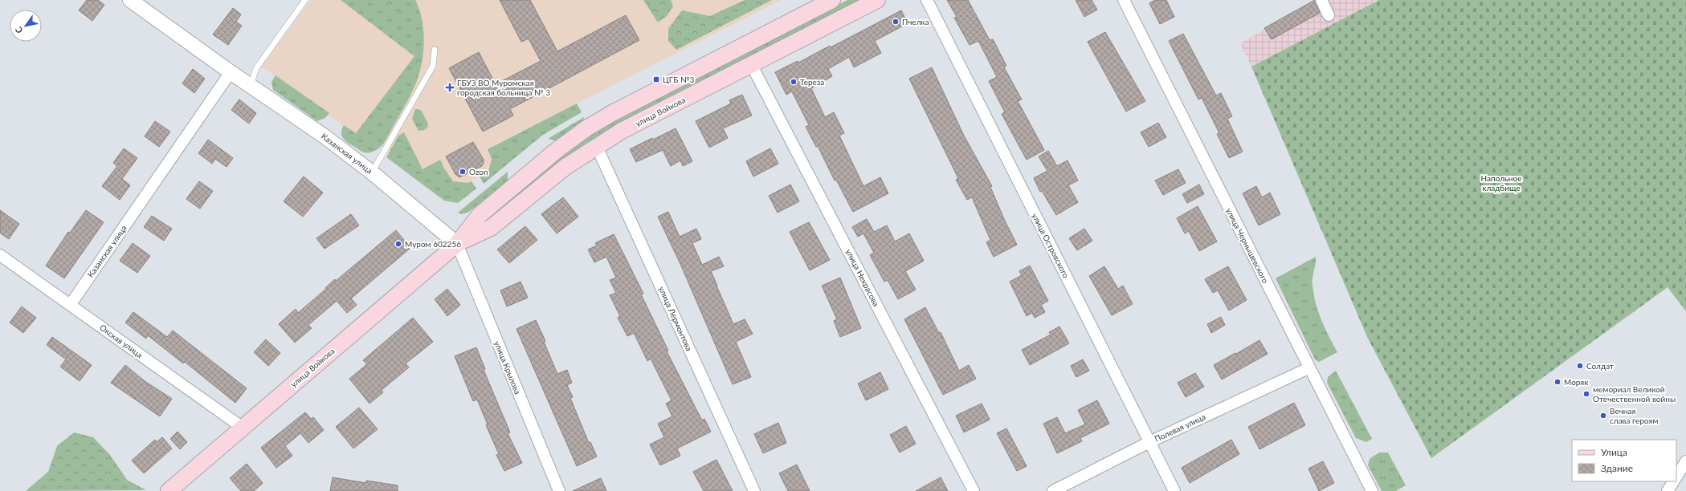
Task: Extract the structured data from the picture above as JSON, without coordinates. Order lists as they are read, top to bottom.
{
  "streets": {
    "main road": ["улица Войкова"],
    "street": [
      "Казанская улица",
      "улица Островского",
      "улица Чернышевского",
      "улица Некрасова",
      "улица Лермонтова",
      "Окская улица",
      "улица Крылова",
      "Полевая улица"
    ]
  },
  "crossings": [
    ["улица Войкова", "Казанская улица"],
    ["улица Войкова", "улица Некрасова"],
    ["улица Войкова", "улица Лермонтова"],
    ["улица Войкова", "Окская улица"],
    ["улица Войкова", "улица Крылова"],
    ["Казанская улица", "Окская улица"],
    ["Казанская улица", "улица Крылова"],
    ["улица Островского", "Полевая улица"],
    ["улица Чернышевского", "Полевая улица"]
  ],
  "parks": ["Напольное кладбище"],
  "places": {
    "other": [
      "Пчелка",
      "Тереза",
      "Ozon",
      "Муром 602256",
      "Солдат",
      "Моряк",
      "мемориал Великой Отечественной войны",
      "Вечная слава героям"
    ],
    "transit": ["ЦГБ №3"],
    "health": ["ГБУЗ ВО Муромская городская больница № 3"]
  },
  "legend": ["Улица", "Здание"],
  "north": "bottom left"
}
